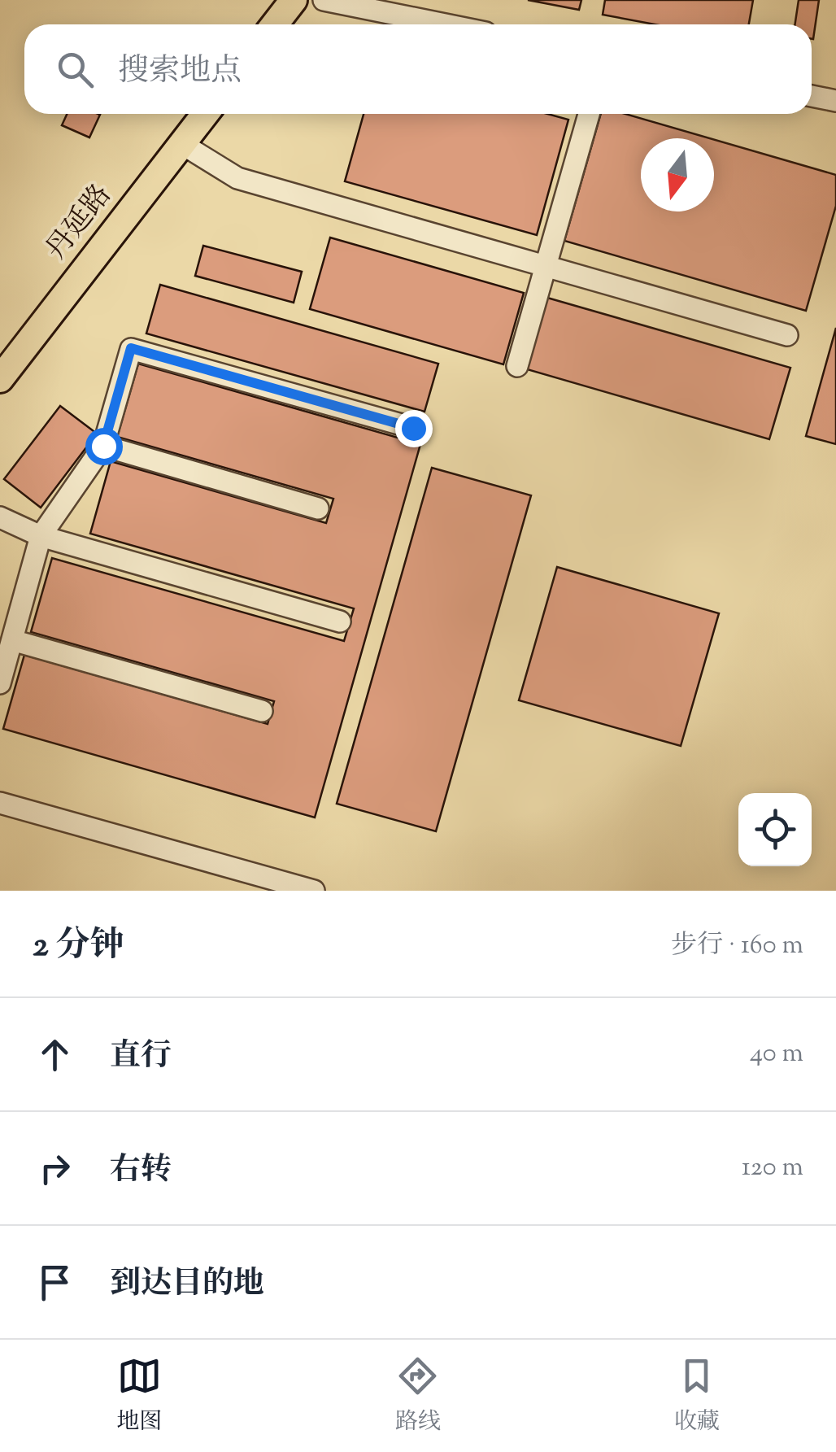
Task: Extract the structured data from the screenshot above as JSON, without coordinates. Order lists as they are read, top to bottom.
{
  "streets": {
    "main road": ["丹延路"]
  },
  "north": "bottom",
  "page": {
    "search": "搜索地点",
    "heading": ["2 分钟", "步行 · 160 m"],
    "list": [
      ["直行", "40 m"],
      ["右转", "120 m"],
      "到达目的地"
    ],
    "nav": ["地图", "路线", "收藏"]
  }
}
